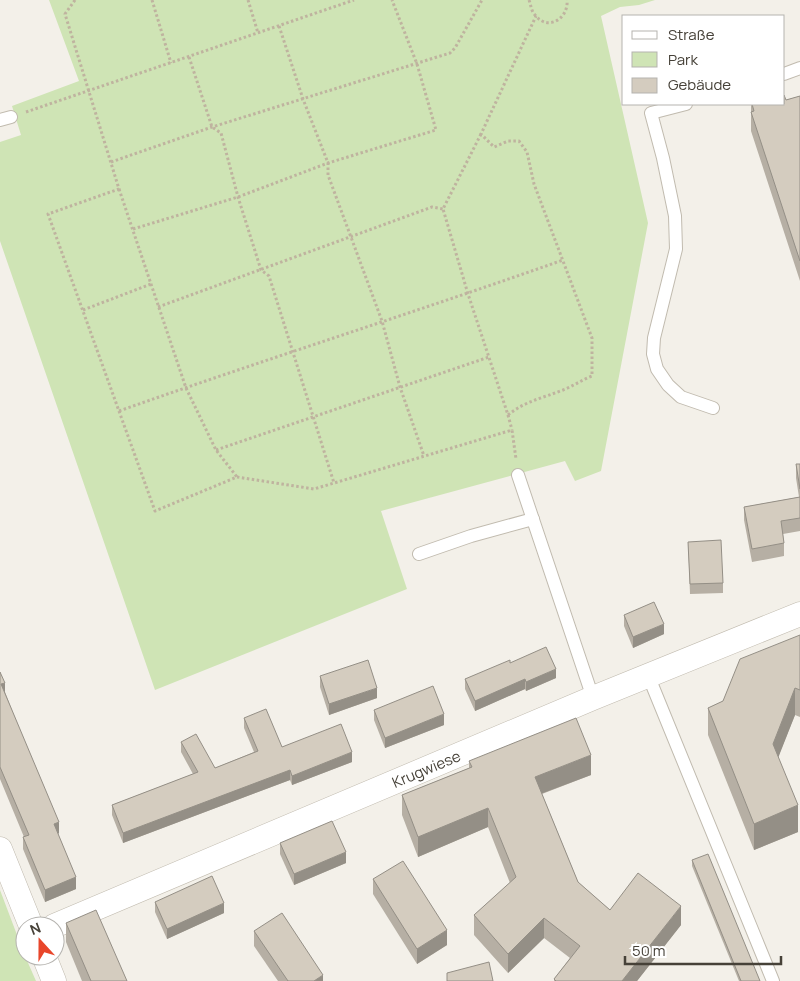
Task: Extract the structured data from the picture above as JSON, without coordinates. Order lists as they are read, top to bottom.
{
  "streets": {
    "street": ["Krugwiese"]
  },
  "legend": ["Straße", "Park", "Gebäude"],
  "scale_bar": "50 m",
  "north": "top"
}
